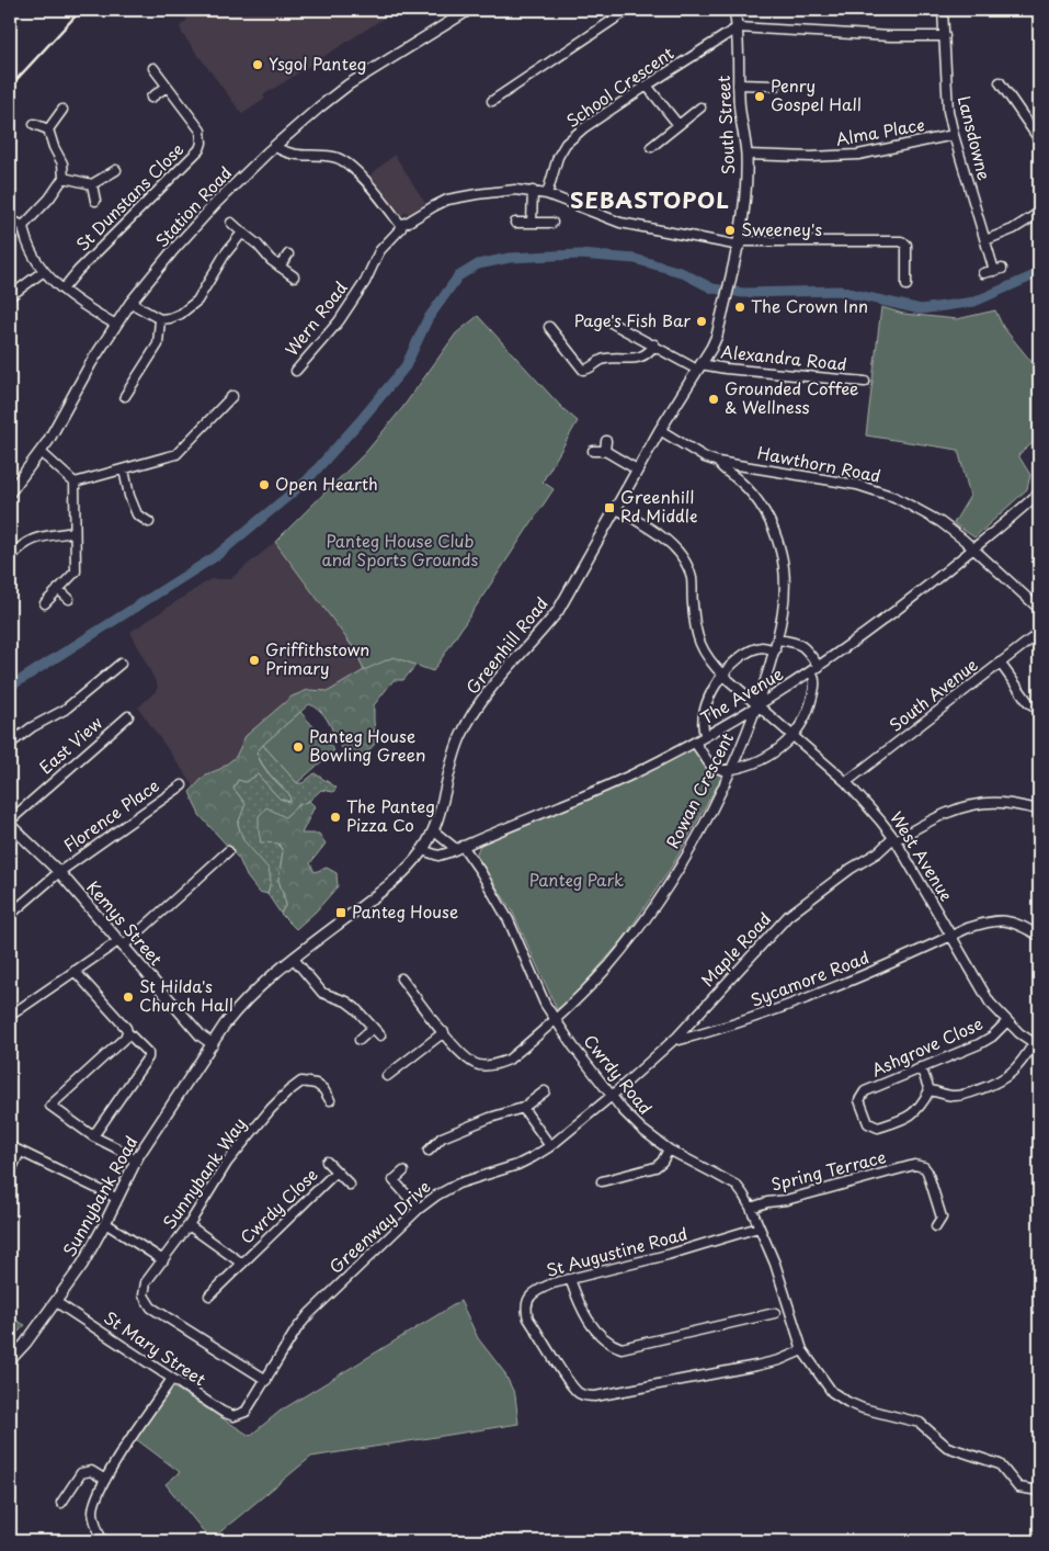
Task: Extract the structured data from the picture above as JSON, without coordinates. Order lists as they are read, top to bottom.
{
  "streets": {
    "street": [
      "School Crescent",
      "South Street",
      "Alma Place",
      "Lansdowne",
      "St Dunstans Close",
      "Station Road",
      "Wern Road",
      "Alexandra Road",
      "Hawthorn Road",
      "Greenhill Road",
      "South Avenue",
      "The Avenue",
      "East View",
      "Rowan Crescent",
      "Florence Place",
      "West Avenue",
      "Kemys Street",
      "Maple Road",
      "Sycamore Road",
      "Ashgrove Close",
      "Cwrdy Road",
      "Spring Terrace",
      "Sunnybank Way",
      "Sunnybank Road",
      "Cwrdy Close",
      "Greenway Drive",
      "St Augustine Road",
      "St Mary Street"
    ]
  },
  "crossings": [
    ["School Crescent", "South Street"],
    ["School Crescent", "Wern Road"],
    ["South Street", "Alma Place"],
    ["South Street", "Wern Road"],
    ["South Street", "Alexandra Road"],
    ["South Street", "Greenhill Road"],
    ["Alma Place", "Lansdowne"],
    ["Alexandra Road", "Greenhill Road"],
    ["Hawthorn Road", "Greenhill Road"],
    ["Hawthorn Road", "The Avenue"],
    ["Hawthorn Road", "Rowan Crescent"],
    ["Greenhill Road", "The Avenue"],
    ["Greenhill Road", "West Avenue"],
    ["Greenhill Road", "Kemys Street"],
    ["Greenhill Road", "Cwrdy Road"],
    ["Greenhill Road", "Sunnybank Road"],
    ["South Avenue", "West Avenue"],
    ["The Avenue", "Rowan Crescent"],
    ["The Avenue", "West Avenue"],
    ["The Avenue", "Cwrdy Road"],
    ["Rowan Crescent", "West Avenue"],
    ["Rowan Crescent", "Cwrdy Road"],
    ["Florence Place", "Kemys Street"],
    ["West Avenue", "Maple Road"],
    ["West Avenue", "Sycamore Road"],
    ["West Avenue", "Ashgrove Close"],
    ["Kemys Street", "Sunnybank Road"],
    ["Maple Road", "Sycamore Road"],
    ["Maple Road", "Cwrdy Road"],
    ["Maple Road", "Greenway Drive"],
    ["Cwrdy Road", "Spring Terrace"],
    ["Cwrdy Road", "Greenway Drive"],
    ["Cwrdy Road", "St Augustine Road"],
    ["Sunnybank Way", "Greenway Drive"],
    ["Sunnybank Road", "St Mary Street"],
    ["Greenway Drive", "St Mary Street"]
  ],
  "districts": ["SEBASTOPOL"],
  "parks": ["Panteg House Club and Sports Grounds", "Panteg Park"],
  "places": {
    "other": [
      "Ysgol Panteg",
      "Penry Gospel Hall",
      "Sweeney's",
      "The Crown Inn",
      "Page's Fish Bar",
      "Grounded Coffee & Wellness",
      "Open Hearth",
      "Griffithstown Primary",
      "Panteg House Bowling Green",
      "The Panteg Pizza Co",
      "St Hilda's Church Hall"
    ],
    "transit": ["Greenhill Rd Middle", "Panteg House"]
  }
}
